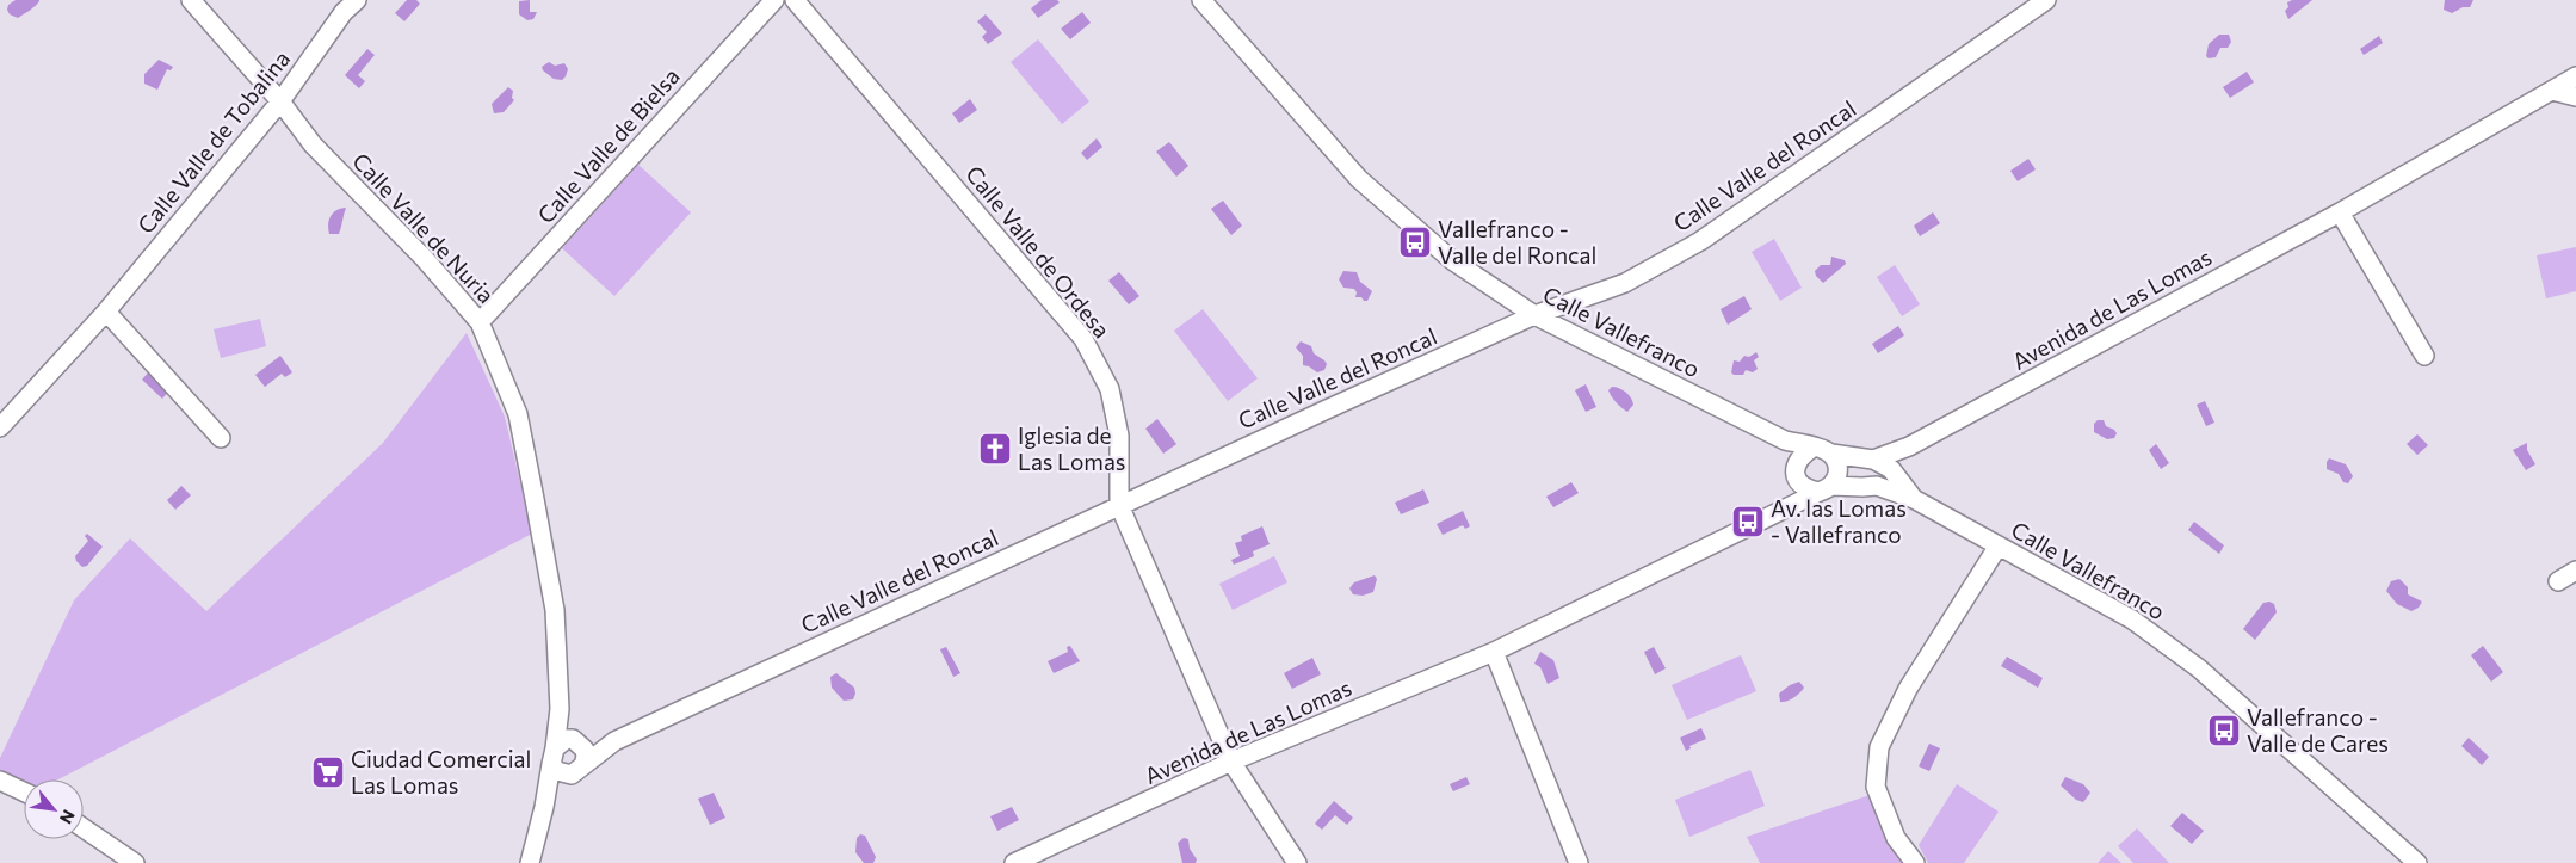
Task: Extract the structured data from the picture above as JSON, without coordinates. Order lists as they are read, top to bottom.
{
  "streets": {
    "street": [
      "Calle Valle de Tobalina",
      "Calle Valle de Bielsa",
      "Calle Valle del Roncal",
      "Calle Valle de Nuria",
      "Calle Valle de Ordesa",
      "Avenida de Las Lomas",
      "Calle Vallefranco"
    ]
  },
  "crossings": [
    ["Calle Valle de Tobalina", "Calle Valle de Nuria"],
    ["Calle Valle de Bielsa", "Calle Valle de Nuria"],
    ["Calle Valle del Roncal", "Calle Valle de Nuria"],
    ["Calle Valle del Roncal", "Calle Valle de Ordesa"],
    ["Calle Valle del Roncal", "Calle Vallefranco"],
    ["Calle Valle de Ordesa", "Avenida de Las Lomas"],
    ["Avenida de Las Lomas", "Calle Vallefranco"]
  ],
  "places": {
    "bus stop": ["Vallefranco - Valle del Roncal", "Av. las Lomas - Vallefranco", "Vallefranco - Valle de Cares"],
    "church": ["Iglesia de Las Lomas"],
    "supermarket": ["Ciudad Comercial Las Lomas"]
  },
  "north": "bottom right"
}
